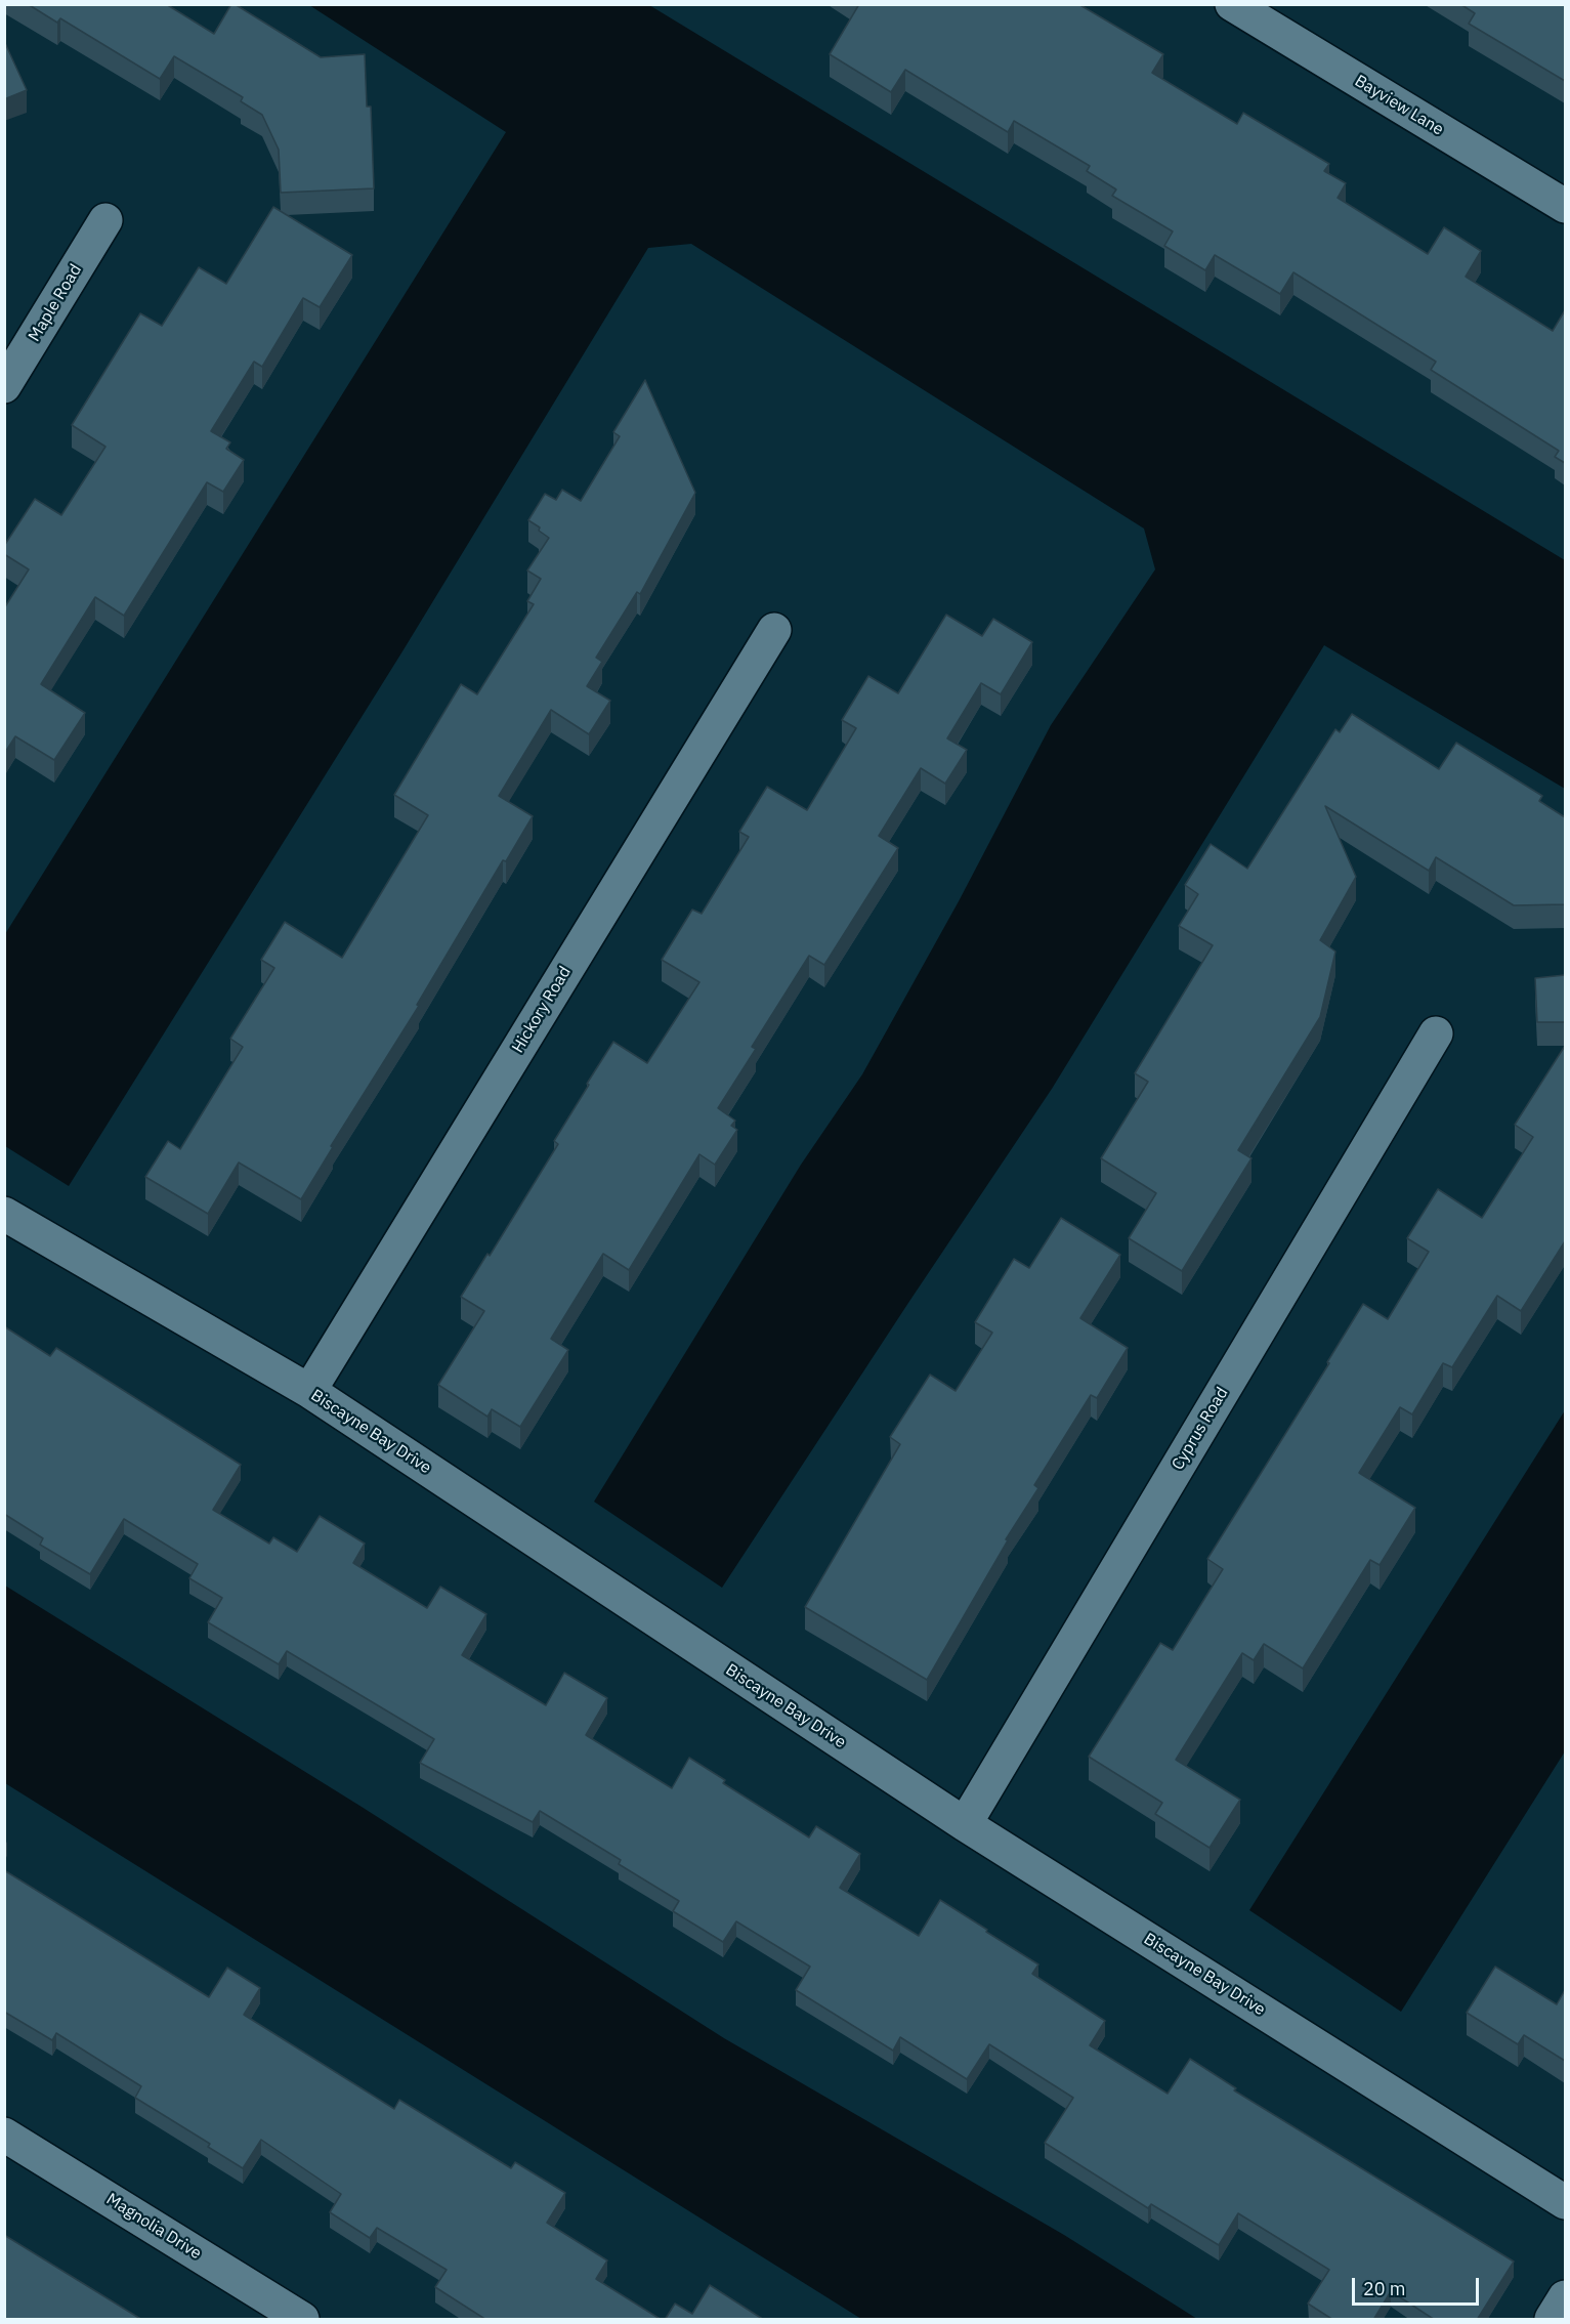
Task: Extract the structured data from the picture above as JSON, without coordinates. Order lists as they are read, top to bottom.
{
  "streets": {
    "street": [
      "Bayview Lane",
      "Maple Road",
      "Hickory Road",
      "Cyprus Road",
      "Biscayne Bay Drive",
      "Magnolia Drive"
    ]
  },
  "crossings": [
    ["Hickory Road", "Biscayne Bay Drive"],
    ["Cyprus Road", "Biscayne Bay Drive"]
  ],
  "scale_bar": "20 m"
}
